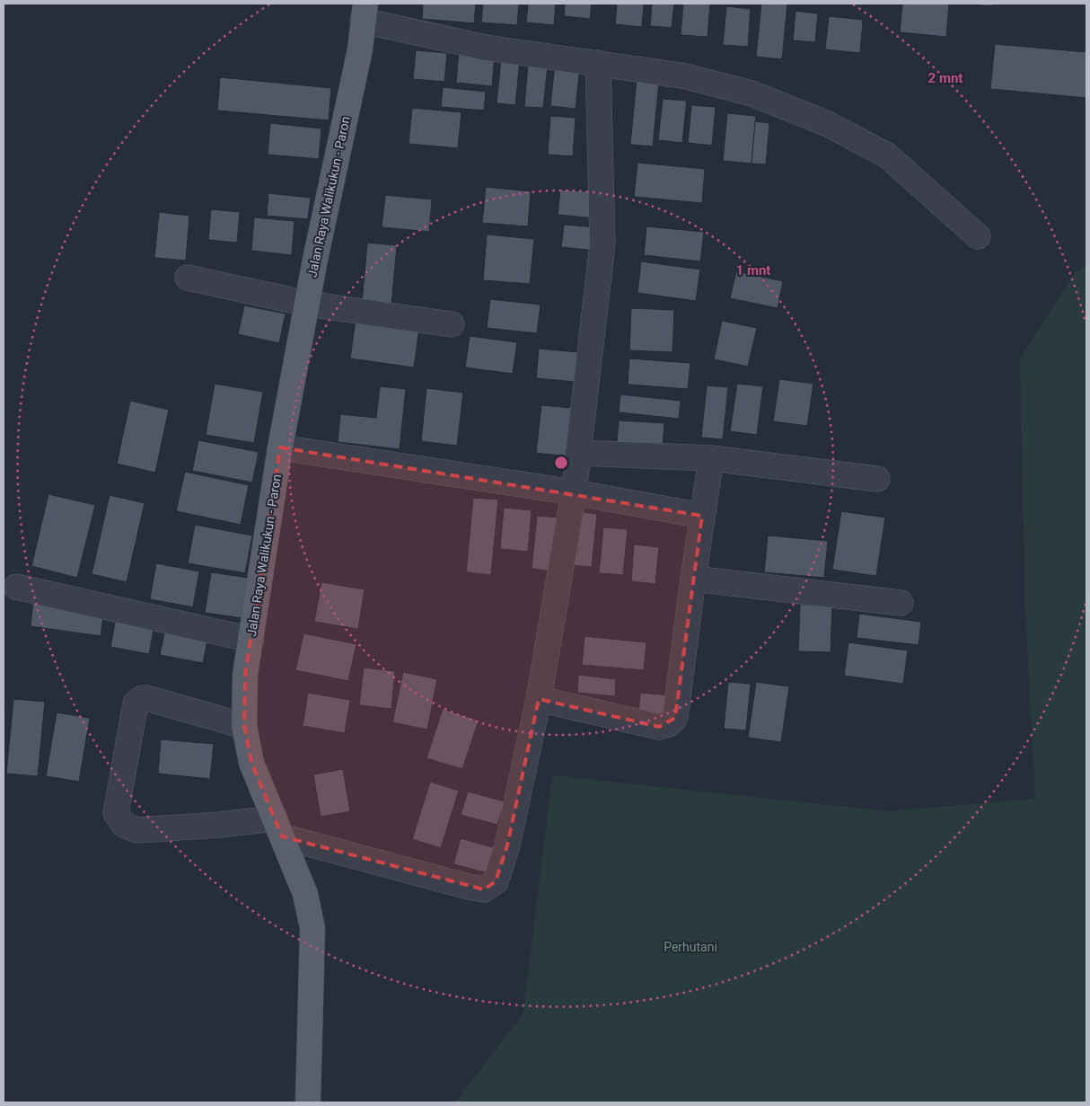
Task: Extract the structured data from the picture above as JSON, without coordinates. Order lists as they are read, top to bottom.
{
  "streets": {
    "main road": ["Jalan Raya Walikukun - Paron"]
  },
  "parks": ["Perhutani"],
  "rings": ["2 mnt", "1 mnt"]
}
